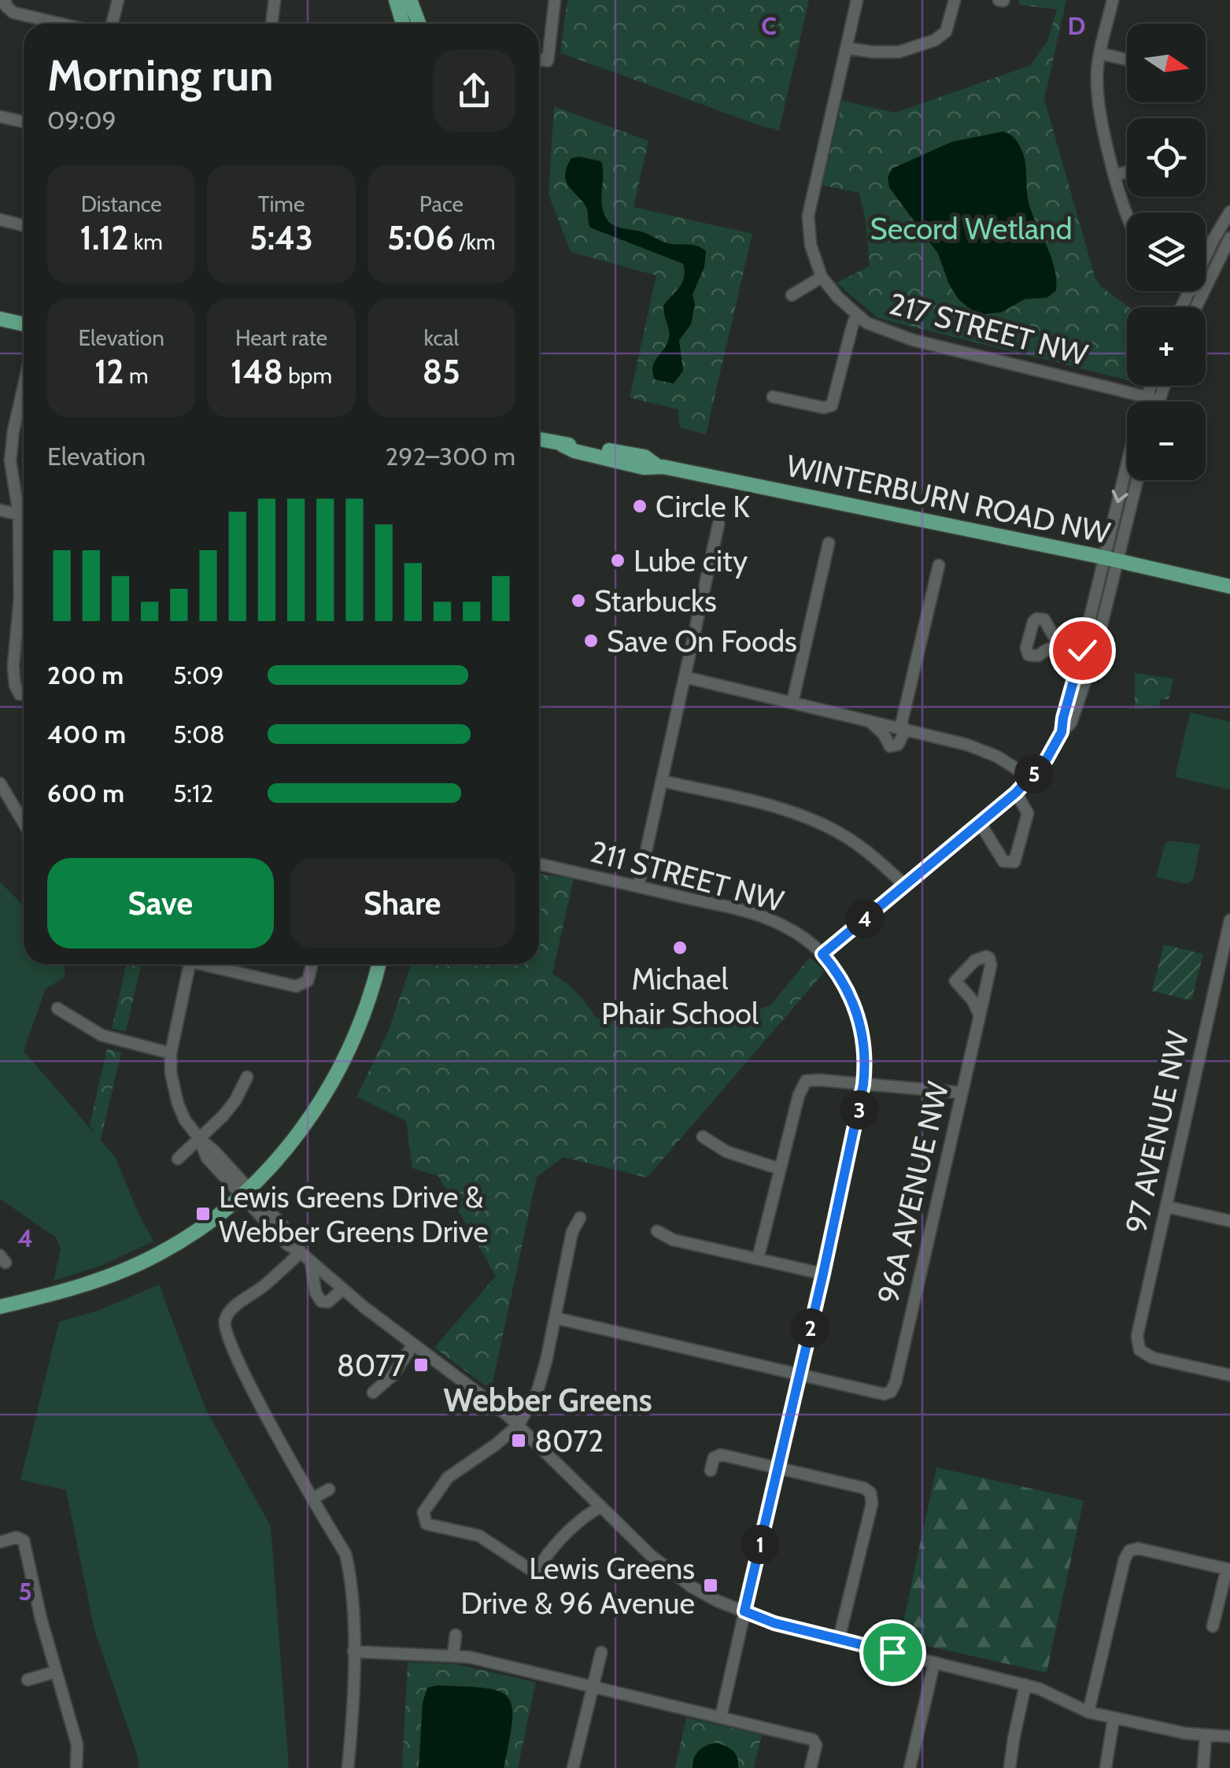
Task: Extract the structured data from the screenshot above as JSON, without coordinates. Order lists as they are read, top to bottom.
{
  "streets": {
    "main road": ["WINTERBURN ROAD NW"],
    "street": [
      "217 STREET NW",
      "211 STREET NW",
      "97 AVENUE NW",
      "96A AVENUE NW"
    ]
  },
  "crossings": [
    ["211 STREET NW", "96A AVENUE NW"]
  ],
  "districts": ["Webber Greens"],
  "parks": ["Secord Wetland"],
  "places": {
    "other": [
      "Circle K",
      "Lube city",
      "Starbucks",
      "Save On Foods",
      "Michael Phair School"
    ],
    "transit": [
      "Lewis Greens Drive & Webber Greens Drive",
      "8077",
      "8072",
      "Lewis Greens Drive & 96 Avenue"
    ]
  },
  "north": "right",
  "page": {
    "map_buttons": ["+", "−"],
    "heading": ["Morning run", "09:09"],
    "stats": [
      ["Distance", "1.12 km"],
      ["Time", "5:43"],
      ["Pace", "5:06 /km"],
      ["Elevation", "12 m"],
      ["Heart rate", "148 bpm"],
      ["kcal", "85"]
    ],
    "chart": ["Elevation", "292–300 m"],
    "list": [
      {
        "name": "200 m",
        "note": "5:09"
      },
      {
        "name": "400 m",
        "note": "5:08"
      },
      {
        "name": "600 m",
        "note": "5:12"
      }
    ],
    "pins": [
      "5",
      "4",
      "3",
      "2",
      "1"
    ],
    "buttons": ["Save", "Share"]
  },
  "grid": {
    "columns": ["C", "D"],
    "rows": ["4", "5"]
  }
}
